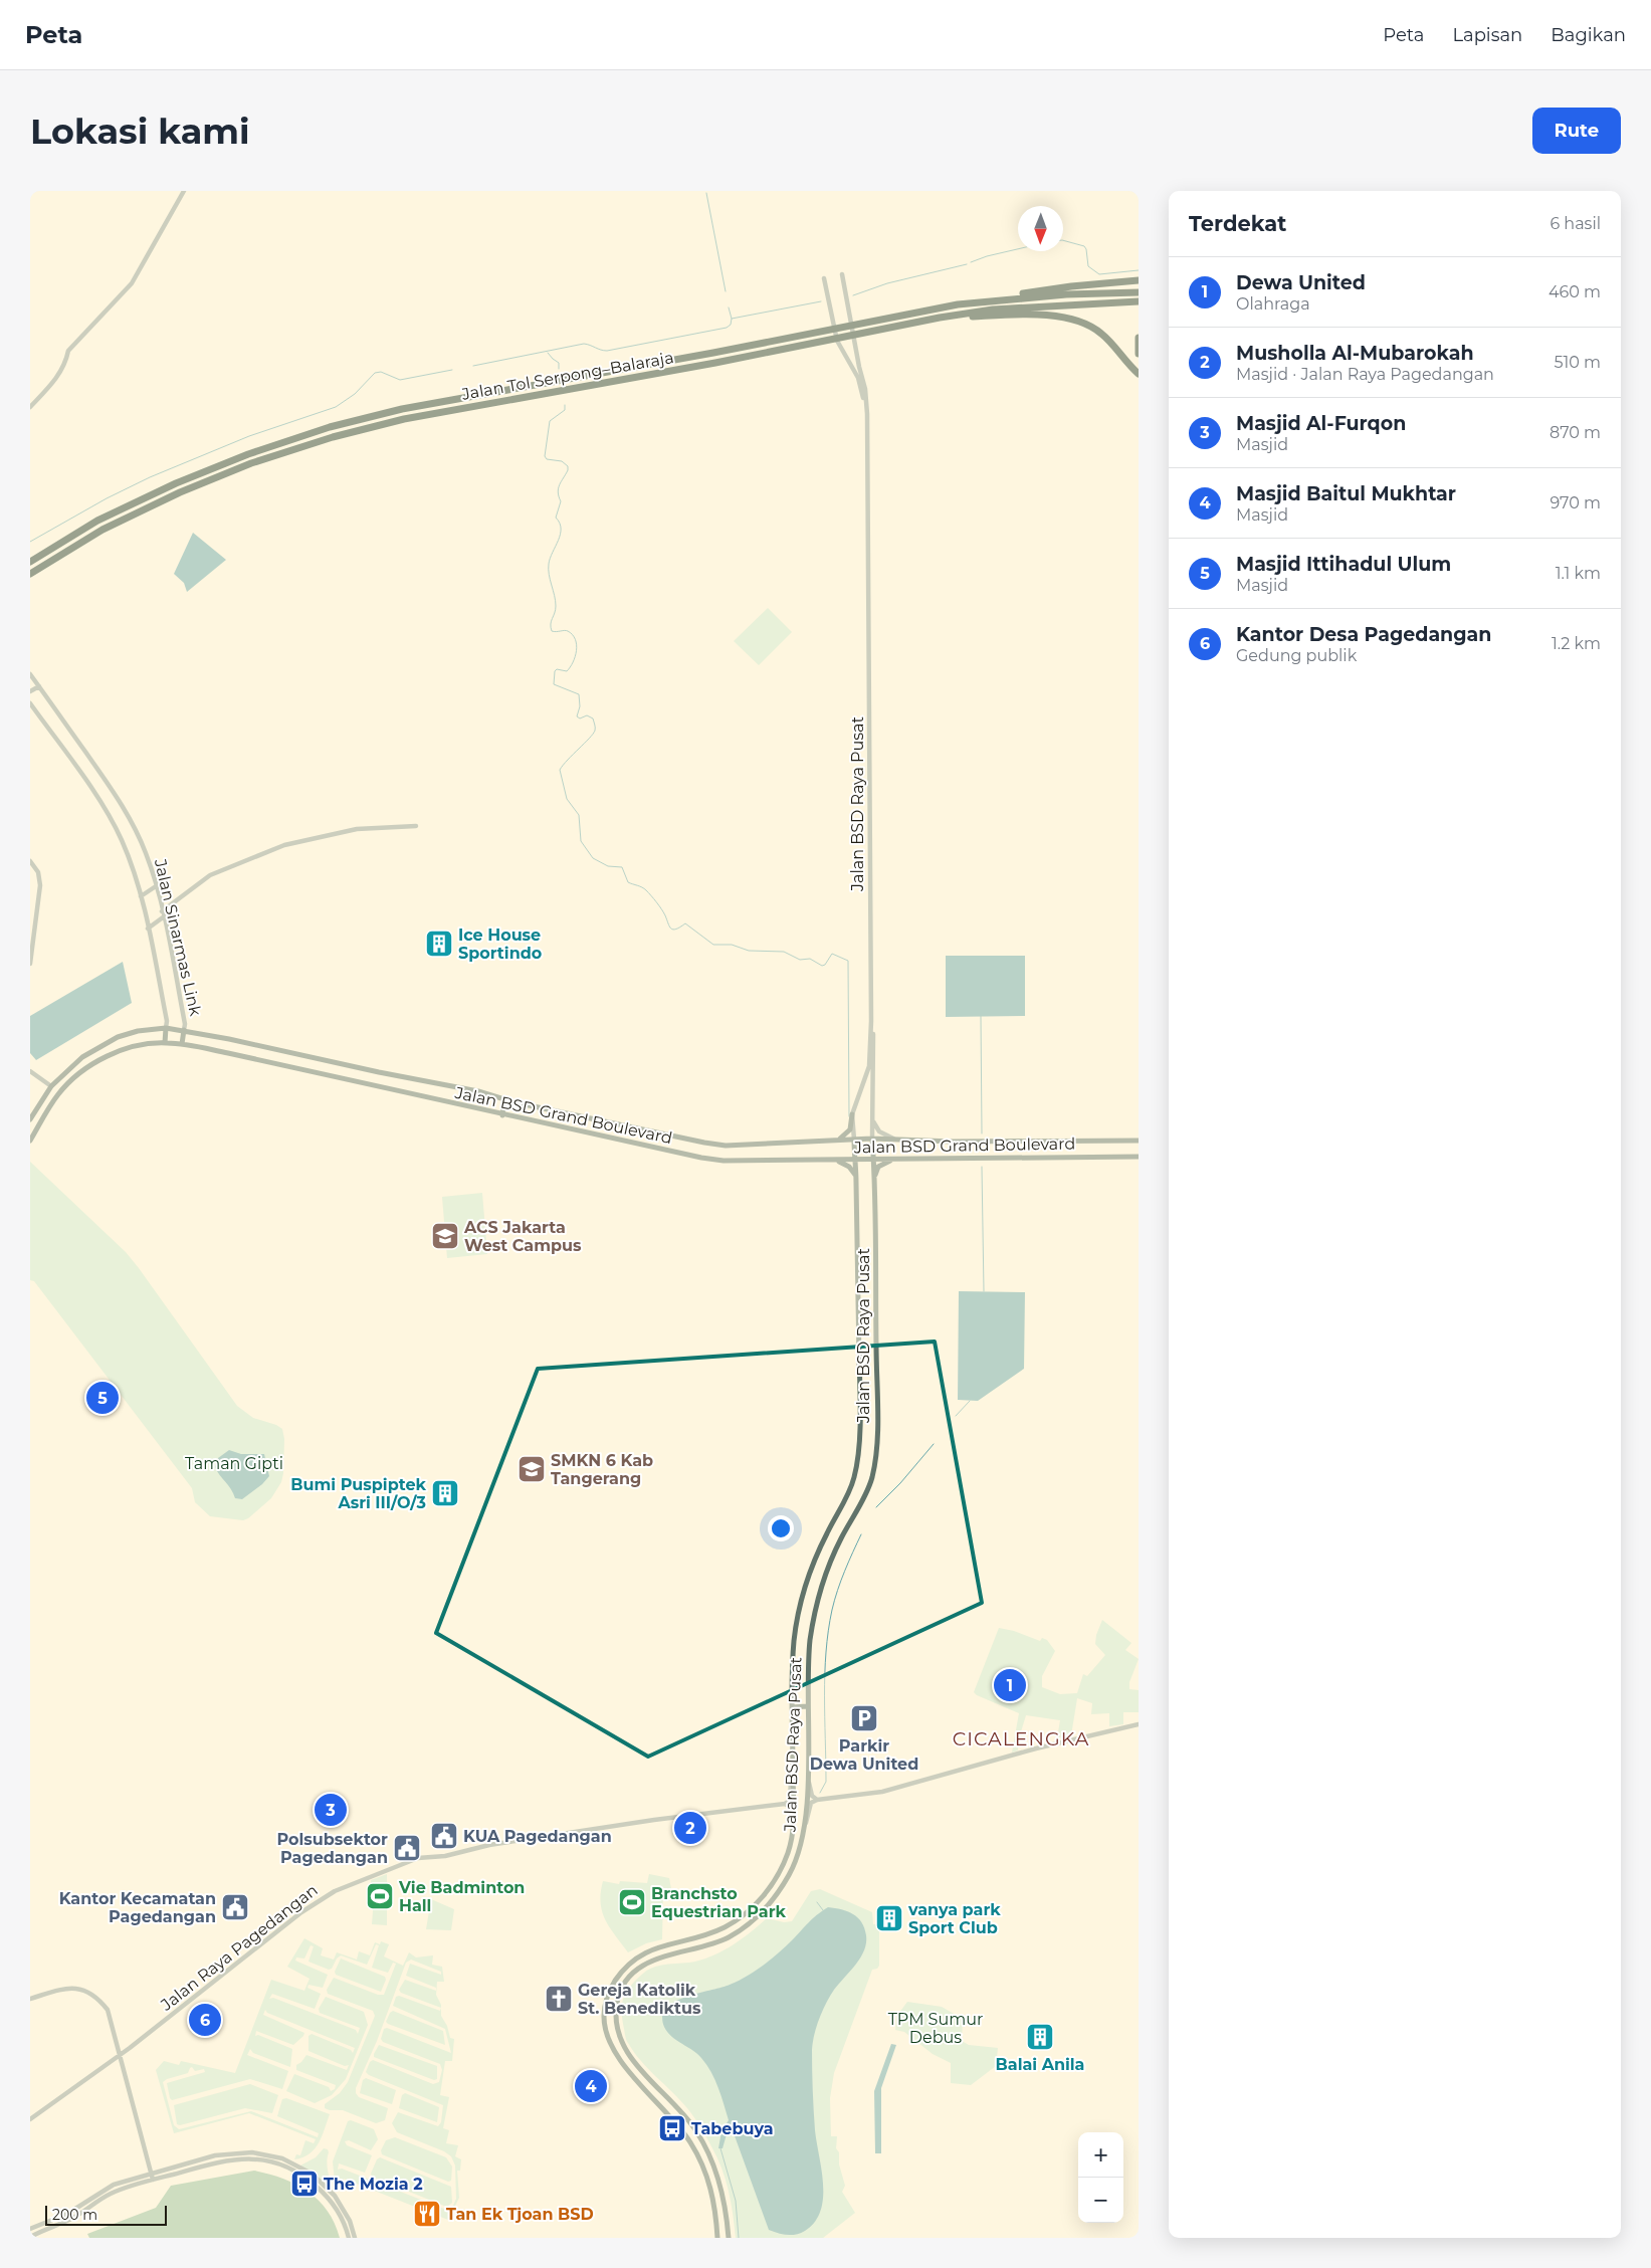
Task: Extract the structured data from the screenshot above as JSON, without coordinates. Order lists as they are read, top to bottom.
{
  "streets": {
    "highway": ["Jalan Tol Serpong–Balaraja"],
    "main road": ["Jalan BSD Raya Pusat", "Jalan BSD Grand Boulevard"],
    "street": ["Jalan Sinarmas Link", "Jalan Raya Pagedangan"]
  },
  "crossings": [
    ["Jalan BSD Raya Pusat", "Jalan BSD Grand Boulevard"],
    ["Jalan Sinarmas Link", "Jalan BSD Grand Boulevard"]
  ],
  "districts": ["CICALENGKA"],
  "parks": ["Taman Gipti", "TPM Sumur Debus"],
  "places": {
    "building": [
      "Ice House Sportindo",
      "Bumi Puspiptek Asri III/O/3",
      "vanya park Sport Club",
      "Balai Anila"
    ],
    "school or university": ["ACS Jakarta West Campus", "SMKN 6 Kab Tangerang"],
    "parking": ["Parkir Dewa United"],
    "public building": ["KUA Pagedangan", "Polsubsektor Pagedangan", "Kantor Kecamatan Pagedangan"],
    "sports": ["Vie Badminton Hall", "Branchsto Equestrian Park"],
    "church": ["Gereja Katolik St. Benediktus"],
    "bus stop": ["Tabebuya", "The Mozia 2"],
    "restaurant": ["Tan Ek Tjoan BSD"]
  },
  "scale_bar": "200 m",
  "north": "bottom",
  "page": {
    "header": "Peta",
    "nav": ["Peta", "Lapisan", "Bagikan"],
    "buttons": "Rute",
    "title": "Lokasi kami",
    "heading": ["Terdekat", "6 hasil"],
    "list": [
      {
        "mark": "1",
        "name": "Dewa United",
        "note": "Olahraga",
        "value": "460 m"
      },
      {
        "mark": "2",
        "name": "Musholla Al-Mubarokah",
        "note": "Masjid · Jalan Raya Pagedangan",
        "value": "510 m"
      },
      {
        "mark": "3",
        "name": "Masjid Al-Furqon",
        "note": "Masjid",
        "value": "870 m"
      },
      {
        "mark": "4",
        "name": "Masjid Baitul Mukhtar",
        "note": "Masjid",
        "value": "970 m"
      },
      {
        "mark": "5",
        "name": "Masjid Ittihadul Ulum",
        "note": "Masjid",
        "value": "1.1 km"
      },
      {
        "mark": "6",
        "name": "Kantor Desa Pagedangan",
        "note": "Gedung publik",
        "value": "1.2 km"
      }
    ],
    "pins": [
      "5",
      "1",
      "3",
      "2",
      "6",
      "4"
    ],
    "map_buttons": ["+", "−"],
    "scale": "200 m"
  }
}
